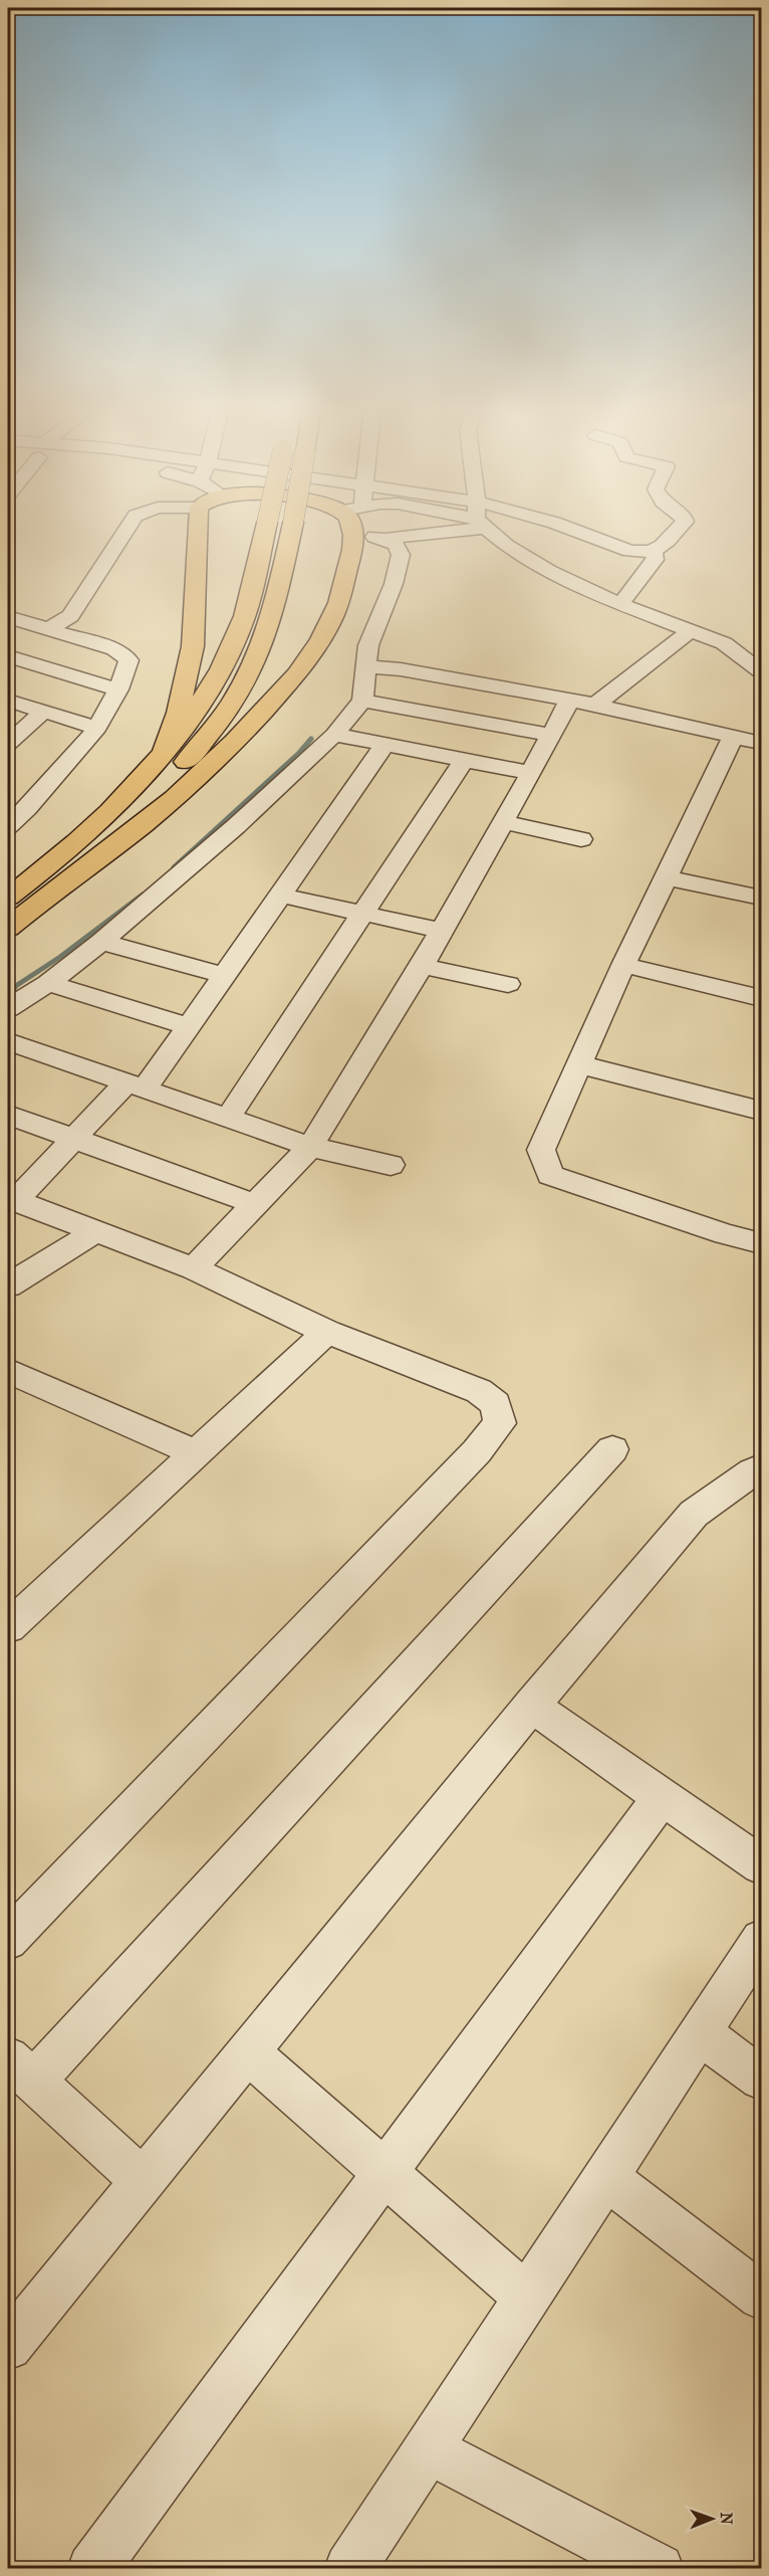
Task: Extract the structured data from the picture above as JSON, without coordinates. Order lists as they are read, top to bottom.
{
  "north": "right"
}
